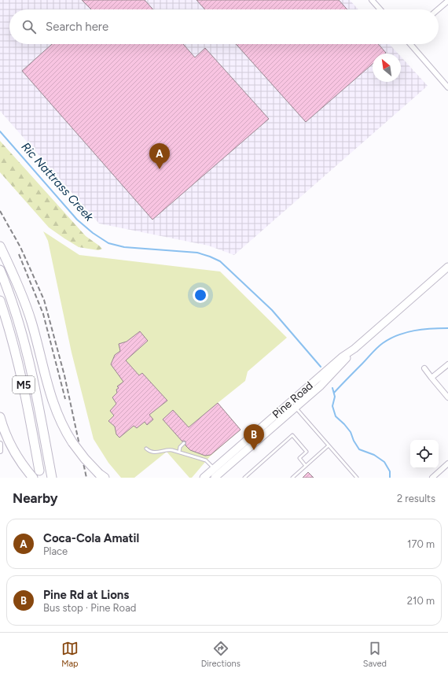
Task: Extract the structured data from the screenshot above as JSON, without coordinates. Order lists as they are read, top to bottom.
{
  "streets": {
    "highway": ["M5"],
    "street": ["Pine Road"]
  },
  "water": ["Ric Nattrass Creek"],
  "north": "top left",
  "page": {
    "search": "Search here",
    "pins": ["A", "B"],
    "heading": ["Nearby", "2 results"],
    "list": [
      {
        "mark": "A",
        "name": "Coca-Cola Amatil",
        "note": "Place",
        "value": "170 m"
      },
      {
        "mark": "B",
        "name": "Pine Rd at Lions",
        "note": "Bus stop · Pine Road",
        "value": "210 m"
      }
    ],
    "nav": ["Map", "Directions", "Saved"]
  }
}
